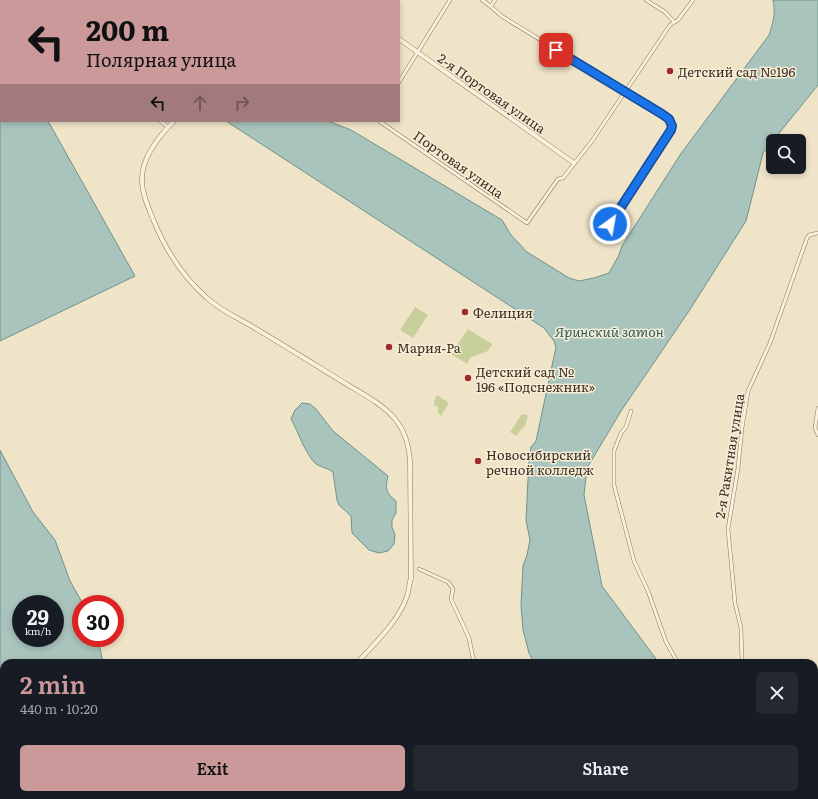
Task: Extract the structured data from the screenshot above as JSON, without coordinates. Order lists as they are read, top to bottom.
{
  "streets": {
    "street": ["2-я Портовая улица", "Портовая улица", "2-я Ракитная улица"]
  },
  "crossings": [
    ["2-я Портовая улица", "Портовая улица"]
  ],
  "water": ["Яринский затон"],
  "places": [
    "Детский сад №196",
    "Фелиция",
    "Мария-Ра",
    "Детский сад № 196 «Подснежник»",
    "Новосибирский речной колледж"
  ],
  "page": {
    "turn": ["200 m", "Полярная улица"],
    "speed": "29 km/h",
    "limit": "30",
    "heading": ["2 min", "440 m · 10:20"],
    "buttons": ["Exit", "Share"]
  }
}
